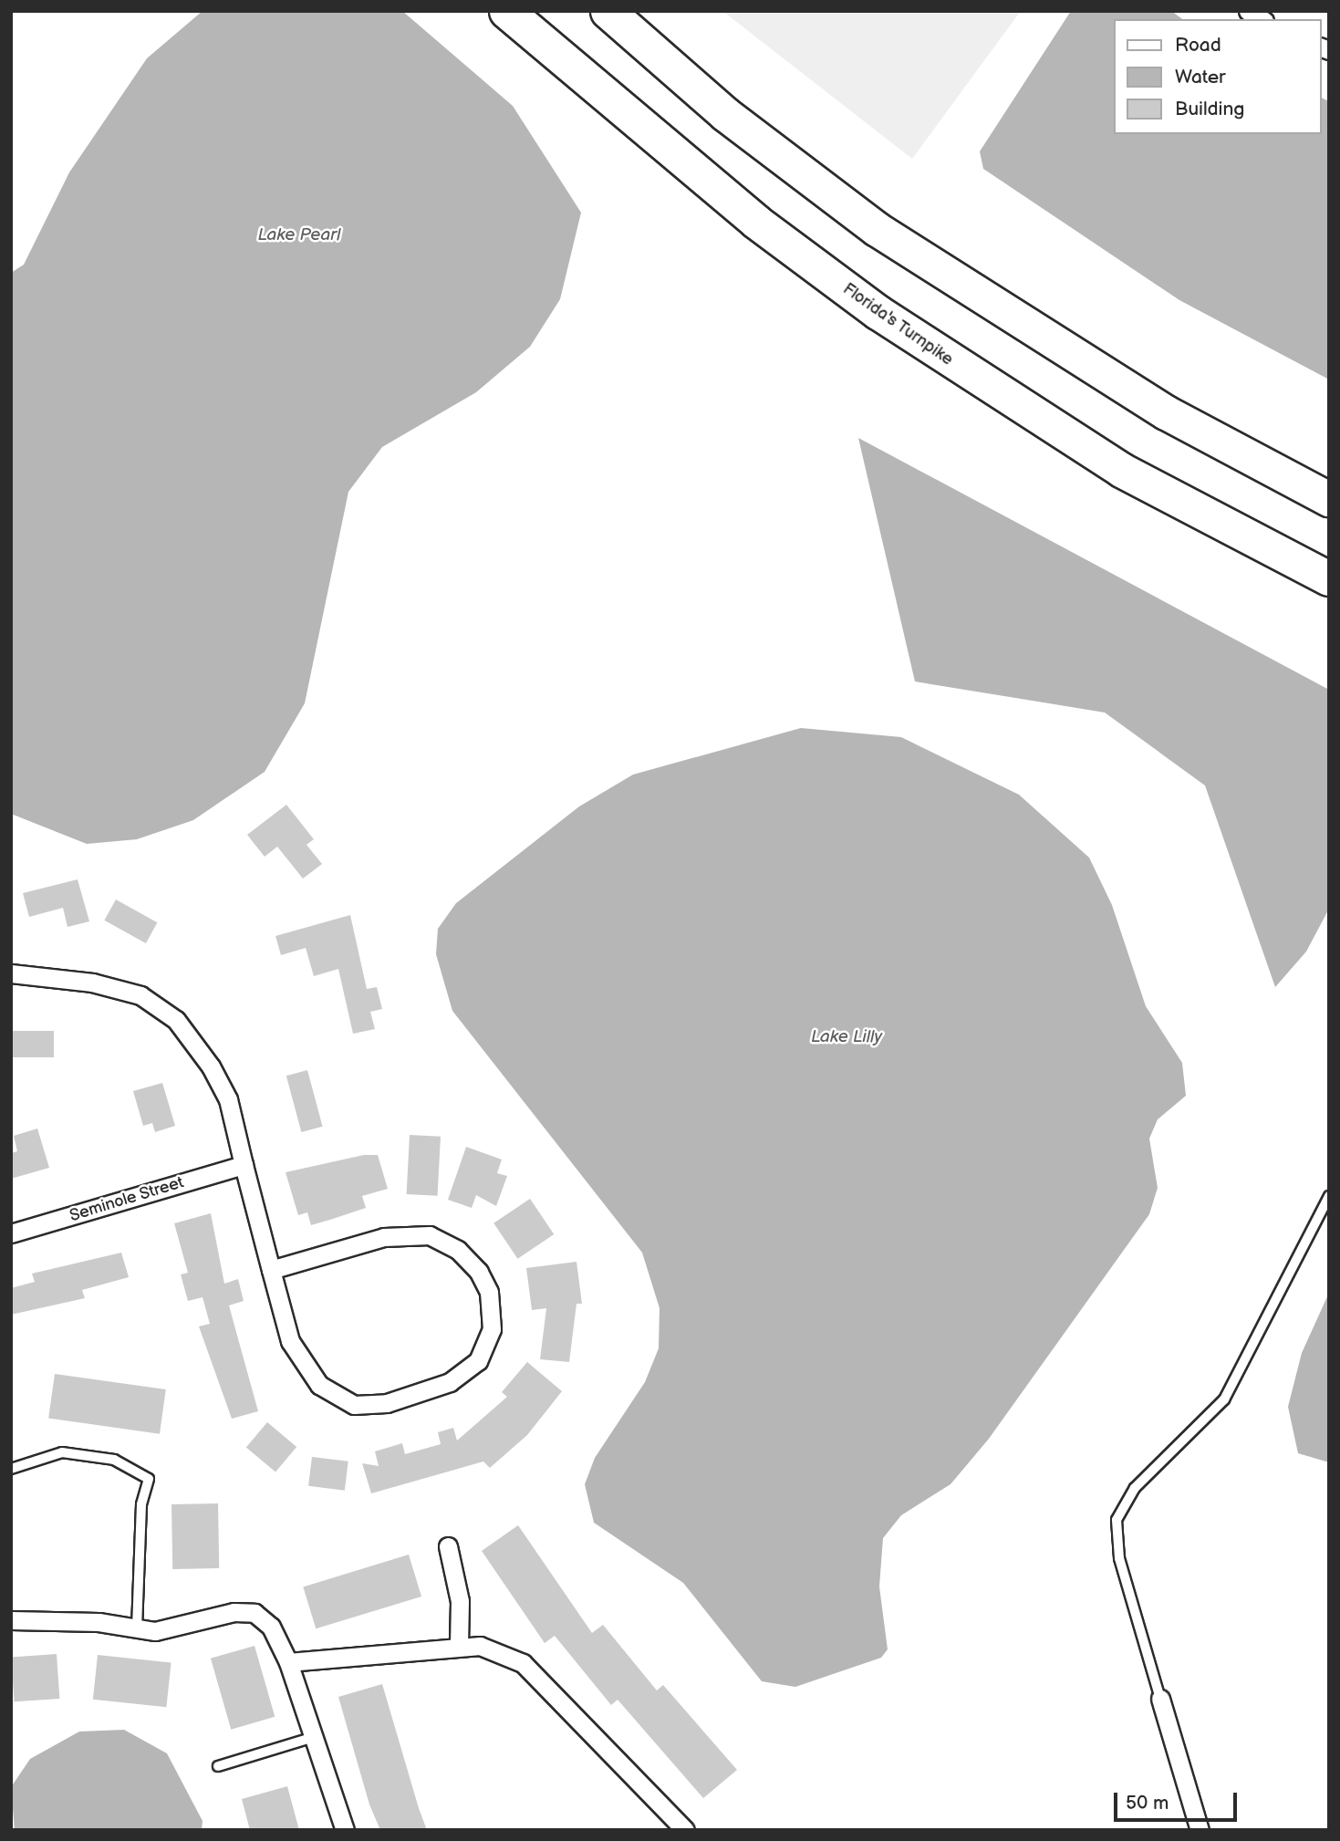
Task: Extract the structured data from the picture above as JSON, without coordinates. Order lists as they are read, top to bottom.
{
  "streets": {
    "highway": ["Florida's Turnpike"],
    "street": ["Seminole Street"]
  },
  "water": ["Lake Pearl", "Lake Lilly"],
  "legend": ["Road", "Water", "Building"],
  "scale_bar": "50 m"
}
